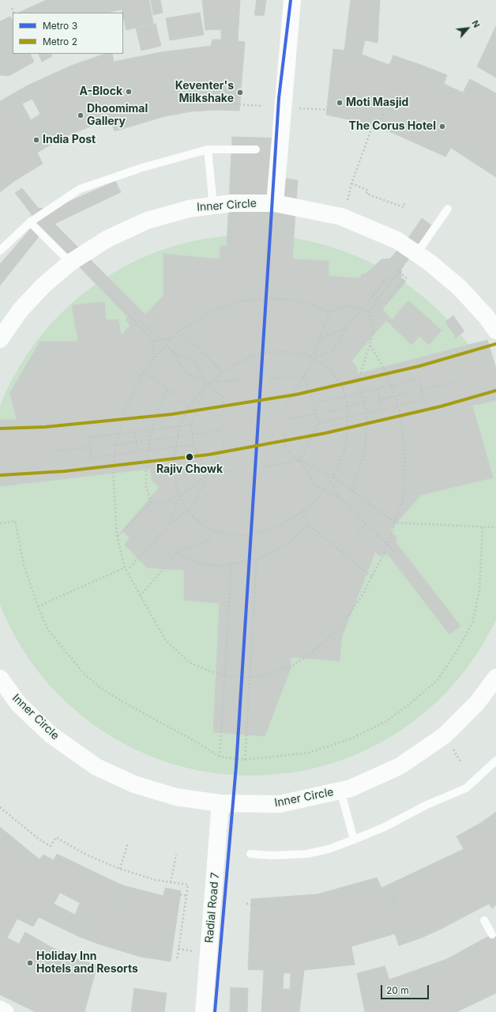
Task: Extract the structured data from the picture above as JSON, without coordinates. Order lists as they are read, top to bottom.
{
  "streets": {
    "street": ["Inner Circle", "Radial Road 7"]
  },
  "crossings": [
    ["Inner Circle", "Radial Road 7"]
  ],
  "places": [
    "A-Block",
    "Keventer's Milkshake",
    "Moti Masjid",
    "Dhoomimal Gallery",
    "The Corus Hotel",
    "India Post",
    "Rajiv Chowk",
    "Holiday Inn Hotels and Resorts"
  ],
  "lines": ["metro line 3", "metro line 2"],
  "legend": ["Metro 3", "Metro 2"],
  "scale_bar": "20 m",
  "north": "top right"
}
